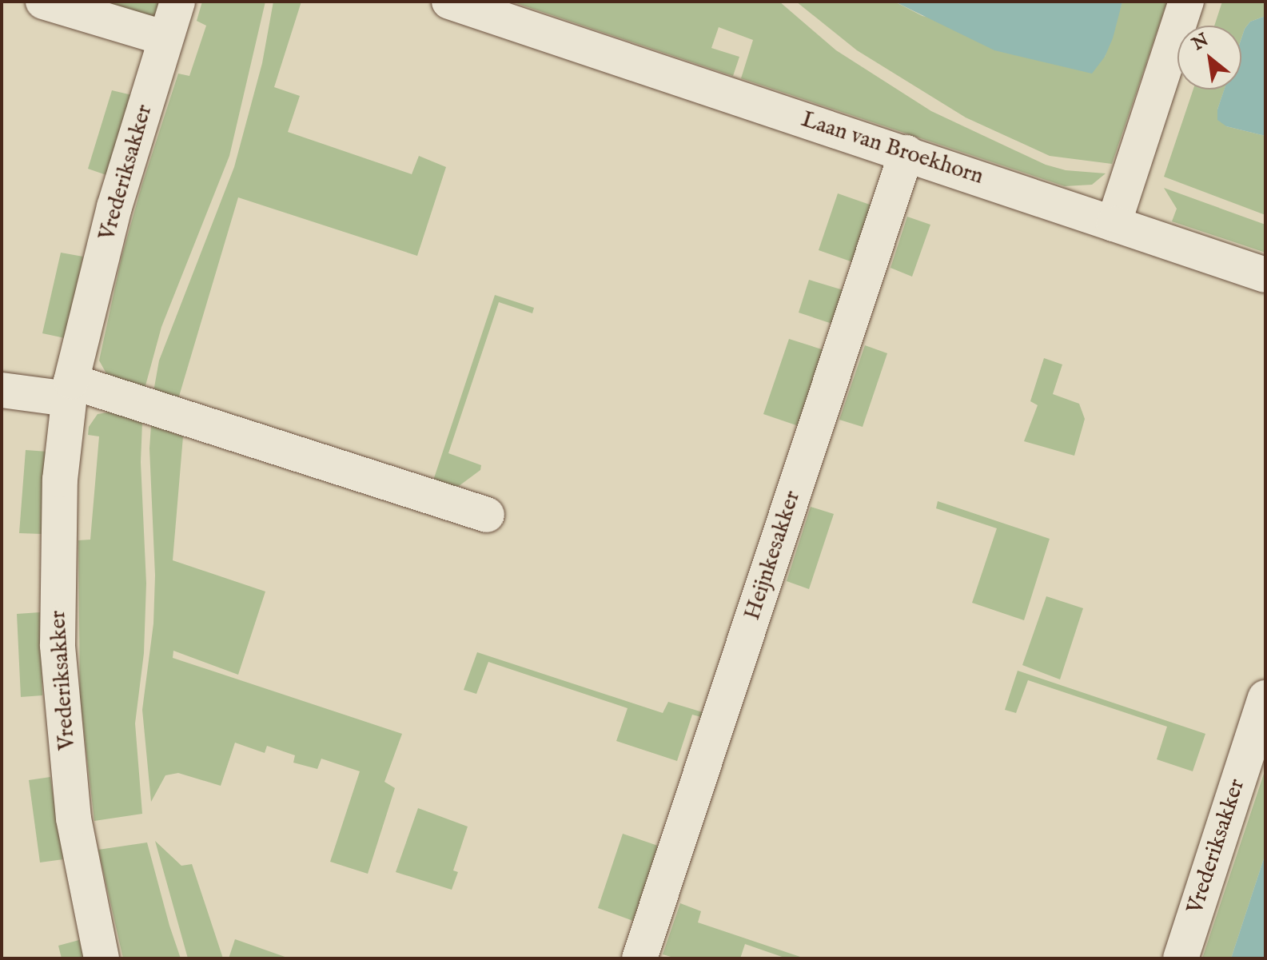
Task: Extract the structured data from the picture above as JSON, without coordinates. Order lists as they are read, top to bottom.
{
  "streets": {
    "street": ["Laan van Broekhorn", "Vrederiksakker", "Heijnkesakker"]
  },
  "crossings": [
    ["Laan van Broekhorn", "Heijnkesakker"]
  ],
  "north": "top left"
}
